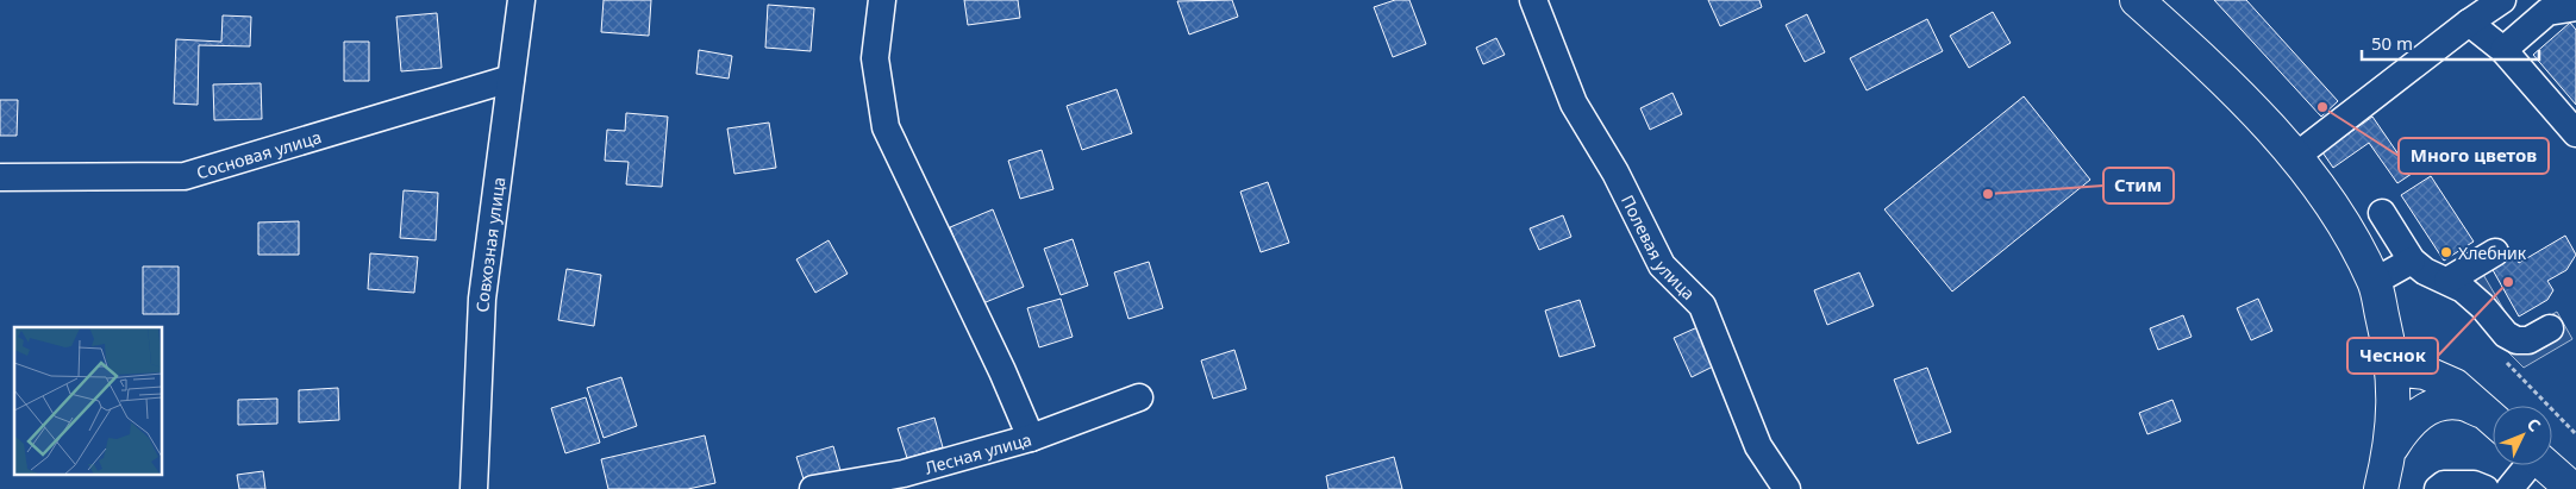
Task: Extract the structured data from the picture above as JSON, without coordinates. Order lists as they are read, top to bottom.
{
  "streets": {
    "street": [
      "Сосновая улица",
      "Совхозная улица",
      "Полевая улица",
      "Лесная улица"
    ]
  },
  "crossings": [
    ["Сосновая улица", "Совхозная улица"]
  ],
  "places": [
    "Много цветов",
    "Стим",
    "Хлебник",
    "Чеснок"
  ],
  "scale_bar": "50 m",
  "north": "top right"
}
